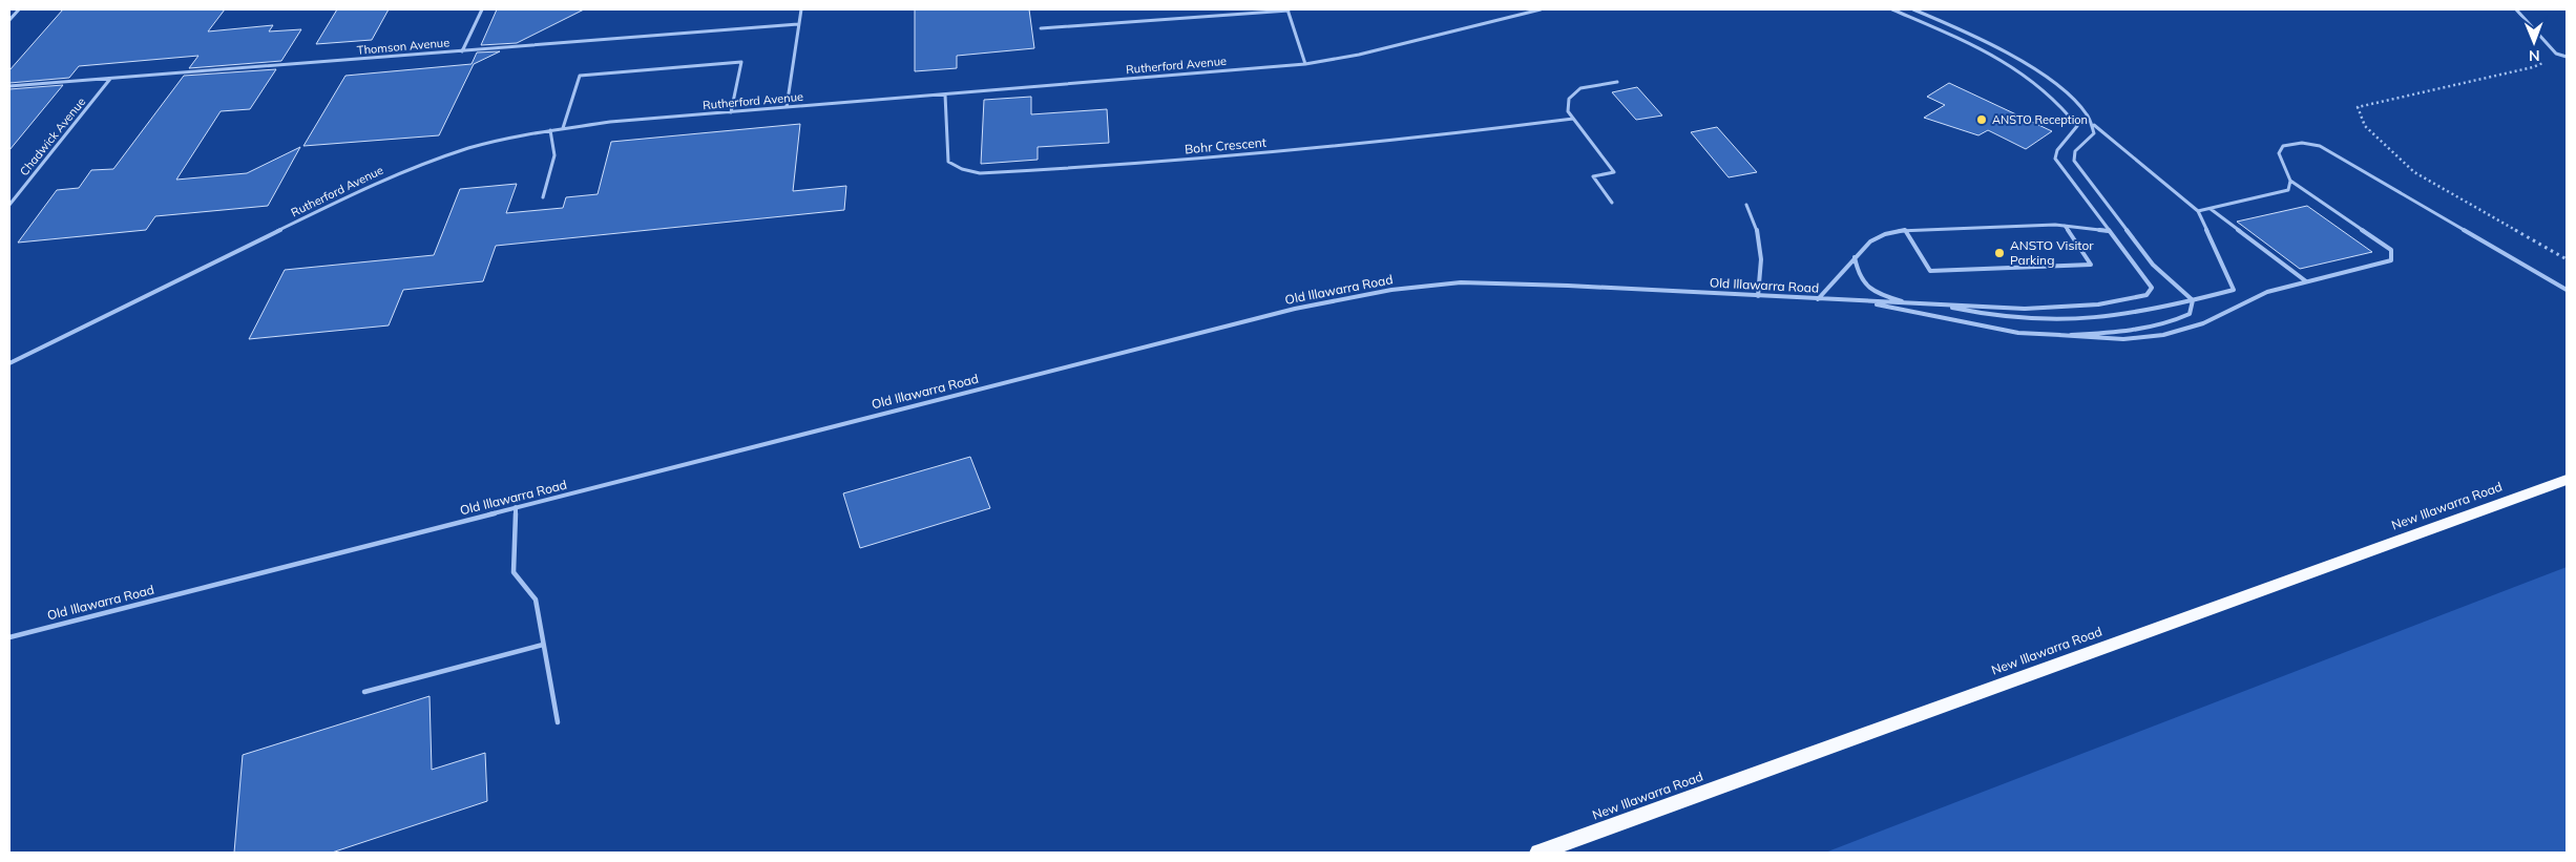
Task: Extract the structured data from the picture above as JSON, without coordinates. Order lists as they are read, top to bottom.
{
  "streets": {
    "highway": ["New Illawarra Road"],
    "lane": [
      "Thomson Avenue",
      "Rutherford Avenue",
      "Chadwick Avenue",
      "Bohr Crescent",
      "Old Illawarra Road"
    ]
  },
  "crossings": [
    ["Thomson Avenue", "Chadwick Avenue"],
    ["Rutherford Avenue", "Bohr Crescent"]
  ],
  "places": ["ANSTO Reception", "ANSTO Visitor Parking"],
  "north": "bottom"
}
